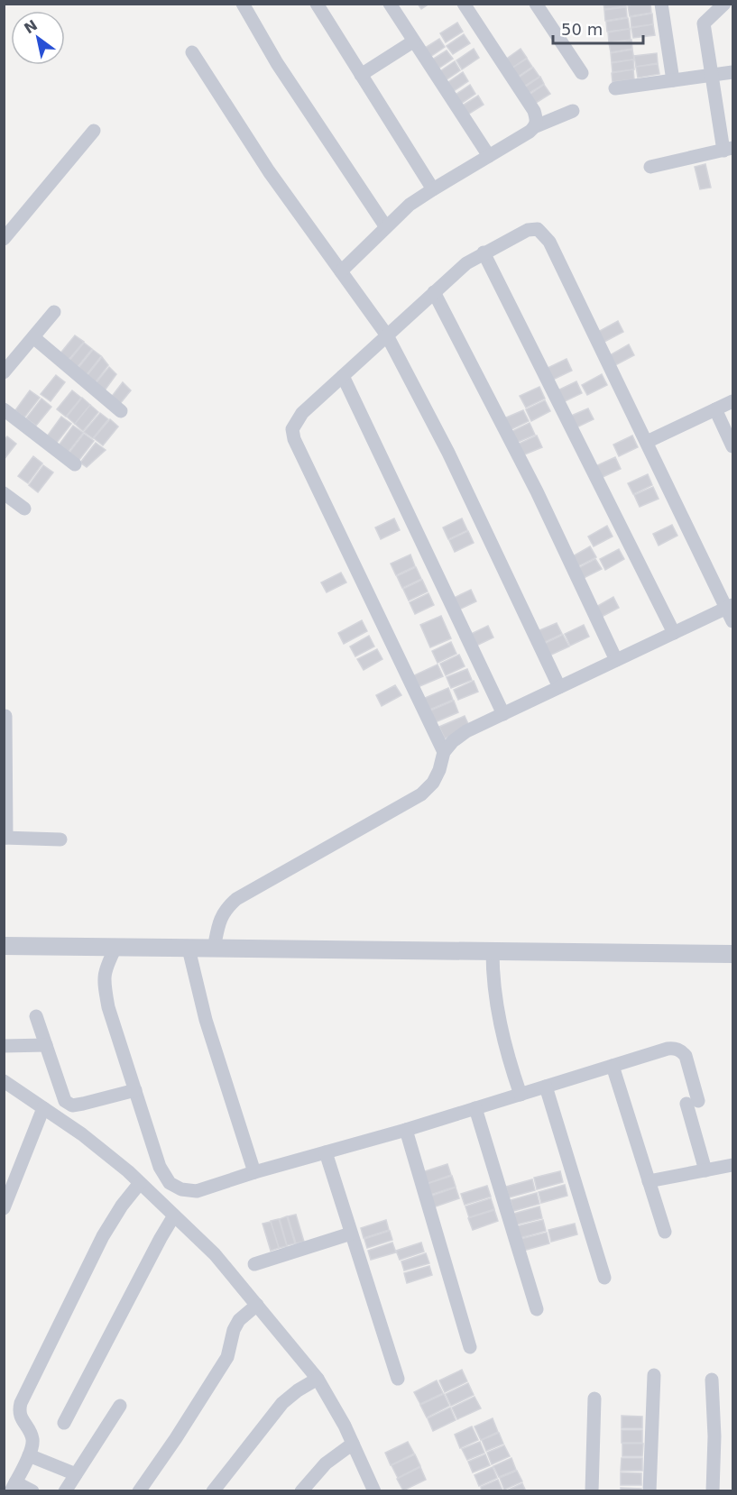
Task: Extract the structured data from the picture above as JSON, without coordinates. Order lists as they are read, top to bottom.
{
  "scale_bar": "50 m",
  "north": "top left"
}
